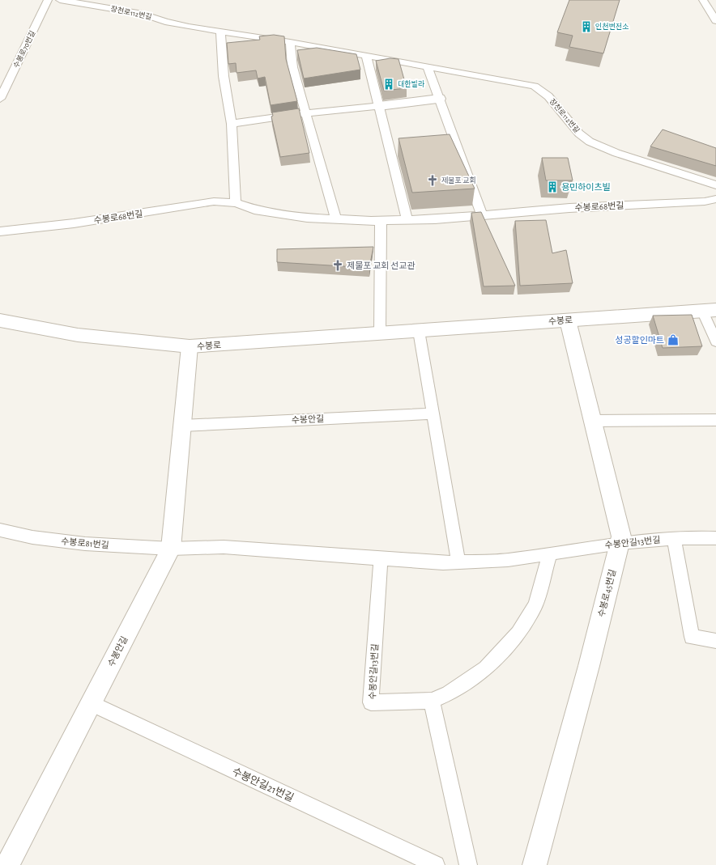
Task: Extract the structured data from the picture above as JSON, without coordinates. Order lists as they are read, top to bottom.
{
  "streets": {
    "street": ["수봉로", "수봉안길", "수봉로45번길"],
    "lane": [
      "장천로112번길",
      "수봉로70번길",
      "수봉로68번길",
      "수봉안길13번길",
      "수봉로81번길",
      "수봉안길21번길"
    ]
  },
  "crossings": [
    ["수봉로", "수봉안길"],
    ["수봉로", "수봉로45번길"],
    ["수봉안길", "수봉안길13번길"],
    ["수봉안길", "수봉로81번길"],
    ["수봉안길", "수봉안길21번길"],
    ["수봉안길13번길", "수봉로81번길"],
    ["수봉안길13번길", "수봉로45번길"]
  ],
  "places": {
    "building": ["인천변전소", "대한빌라", "용민하이츠빌"],
    "church": ["제물포 교회", "제물포 교회 선교관"],
    "shop": ["성공할인마트"]
  }
}
